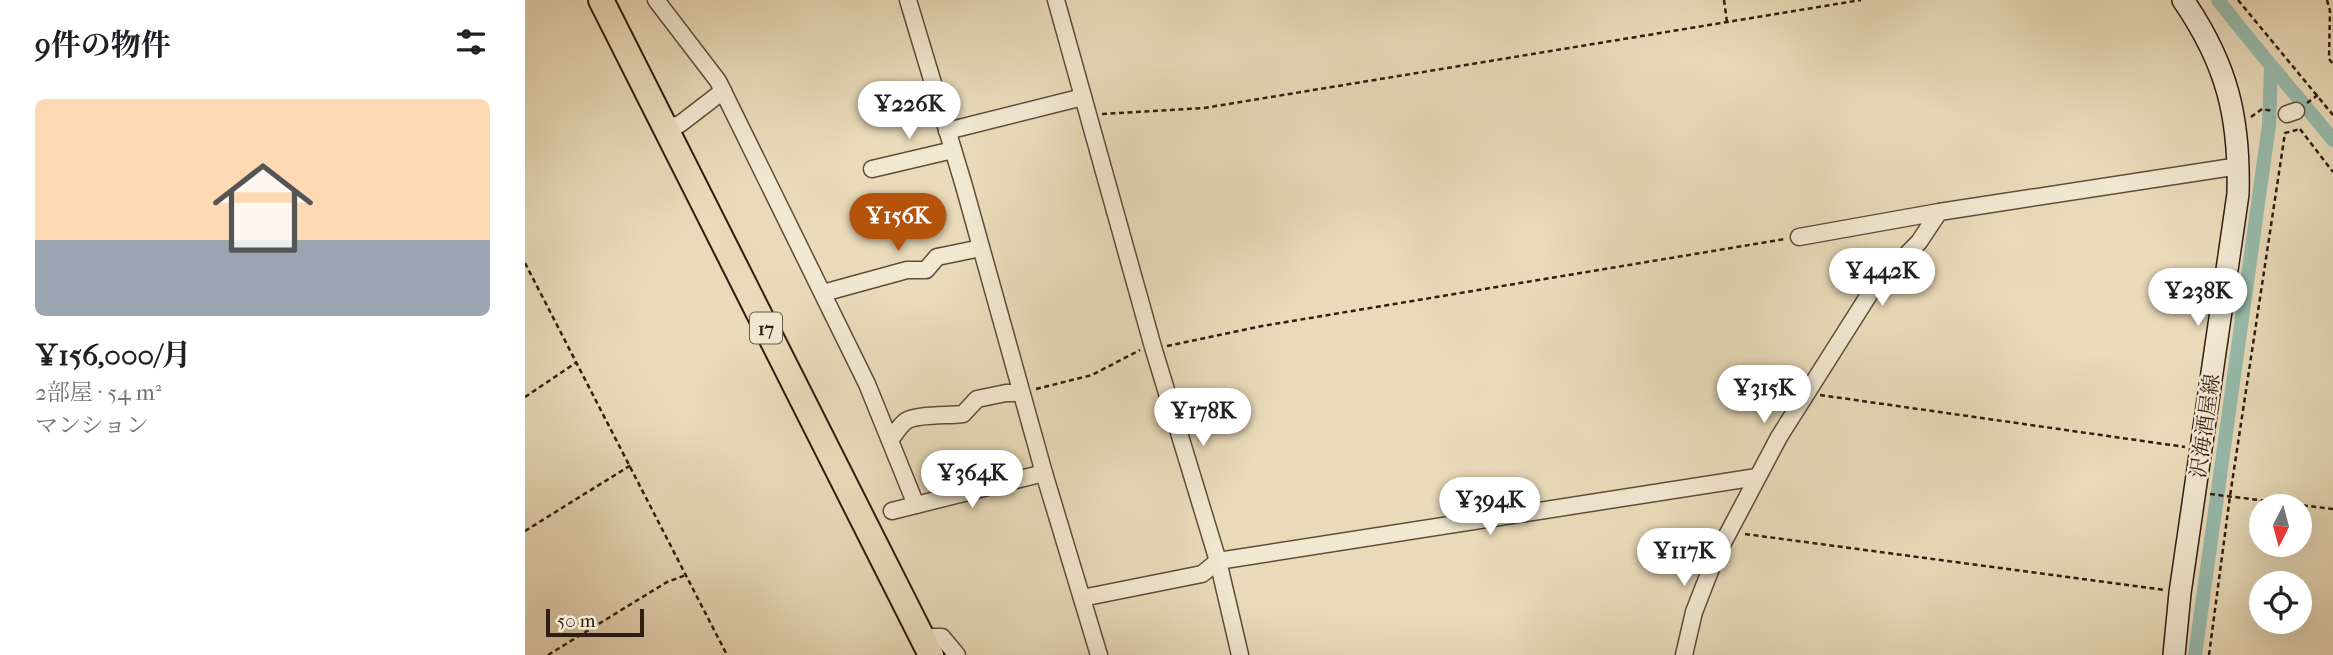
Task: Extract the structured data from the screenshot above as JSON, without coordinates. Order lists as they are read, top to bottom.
{
  "streets": {
    "main road": ["17", "沢海酒屋線"]
  },
  "scale_bar": "50 m",
  "north": "bottom",
  "page": {
    "heading": "9件の物件",
    "price": [
      "¥226K",
      "¥156K",
      "¥442K",
      "¥238K",
      "¥315K",
      "¥178K",
      "¥364K",
      "¥394K",
      "¥117K"
    ],
    "list": [
      {
        "name": "¥156,000/月",
        "note": "2部屋 · 54 m² · マンション"
      }
    ],
    "scale": "50 m"
  }
}
